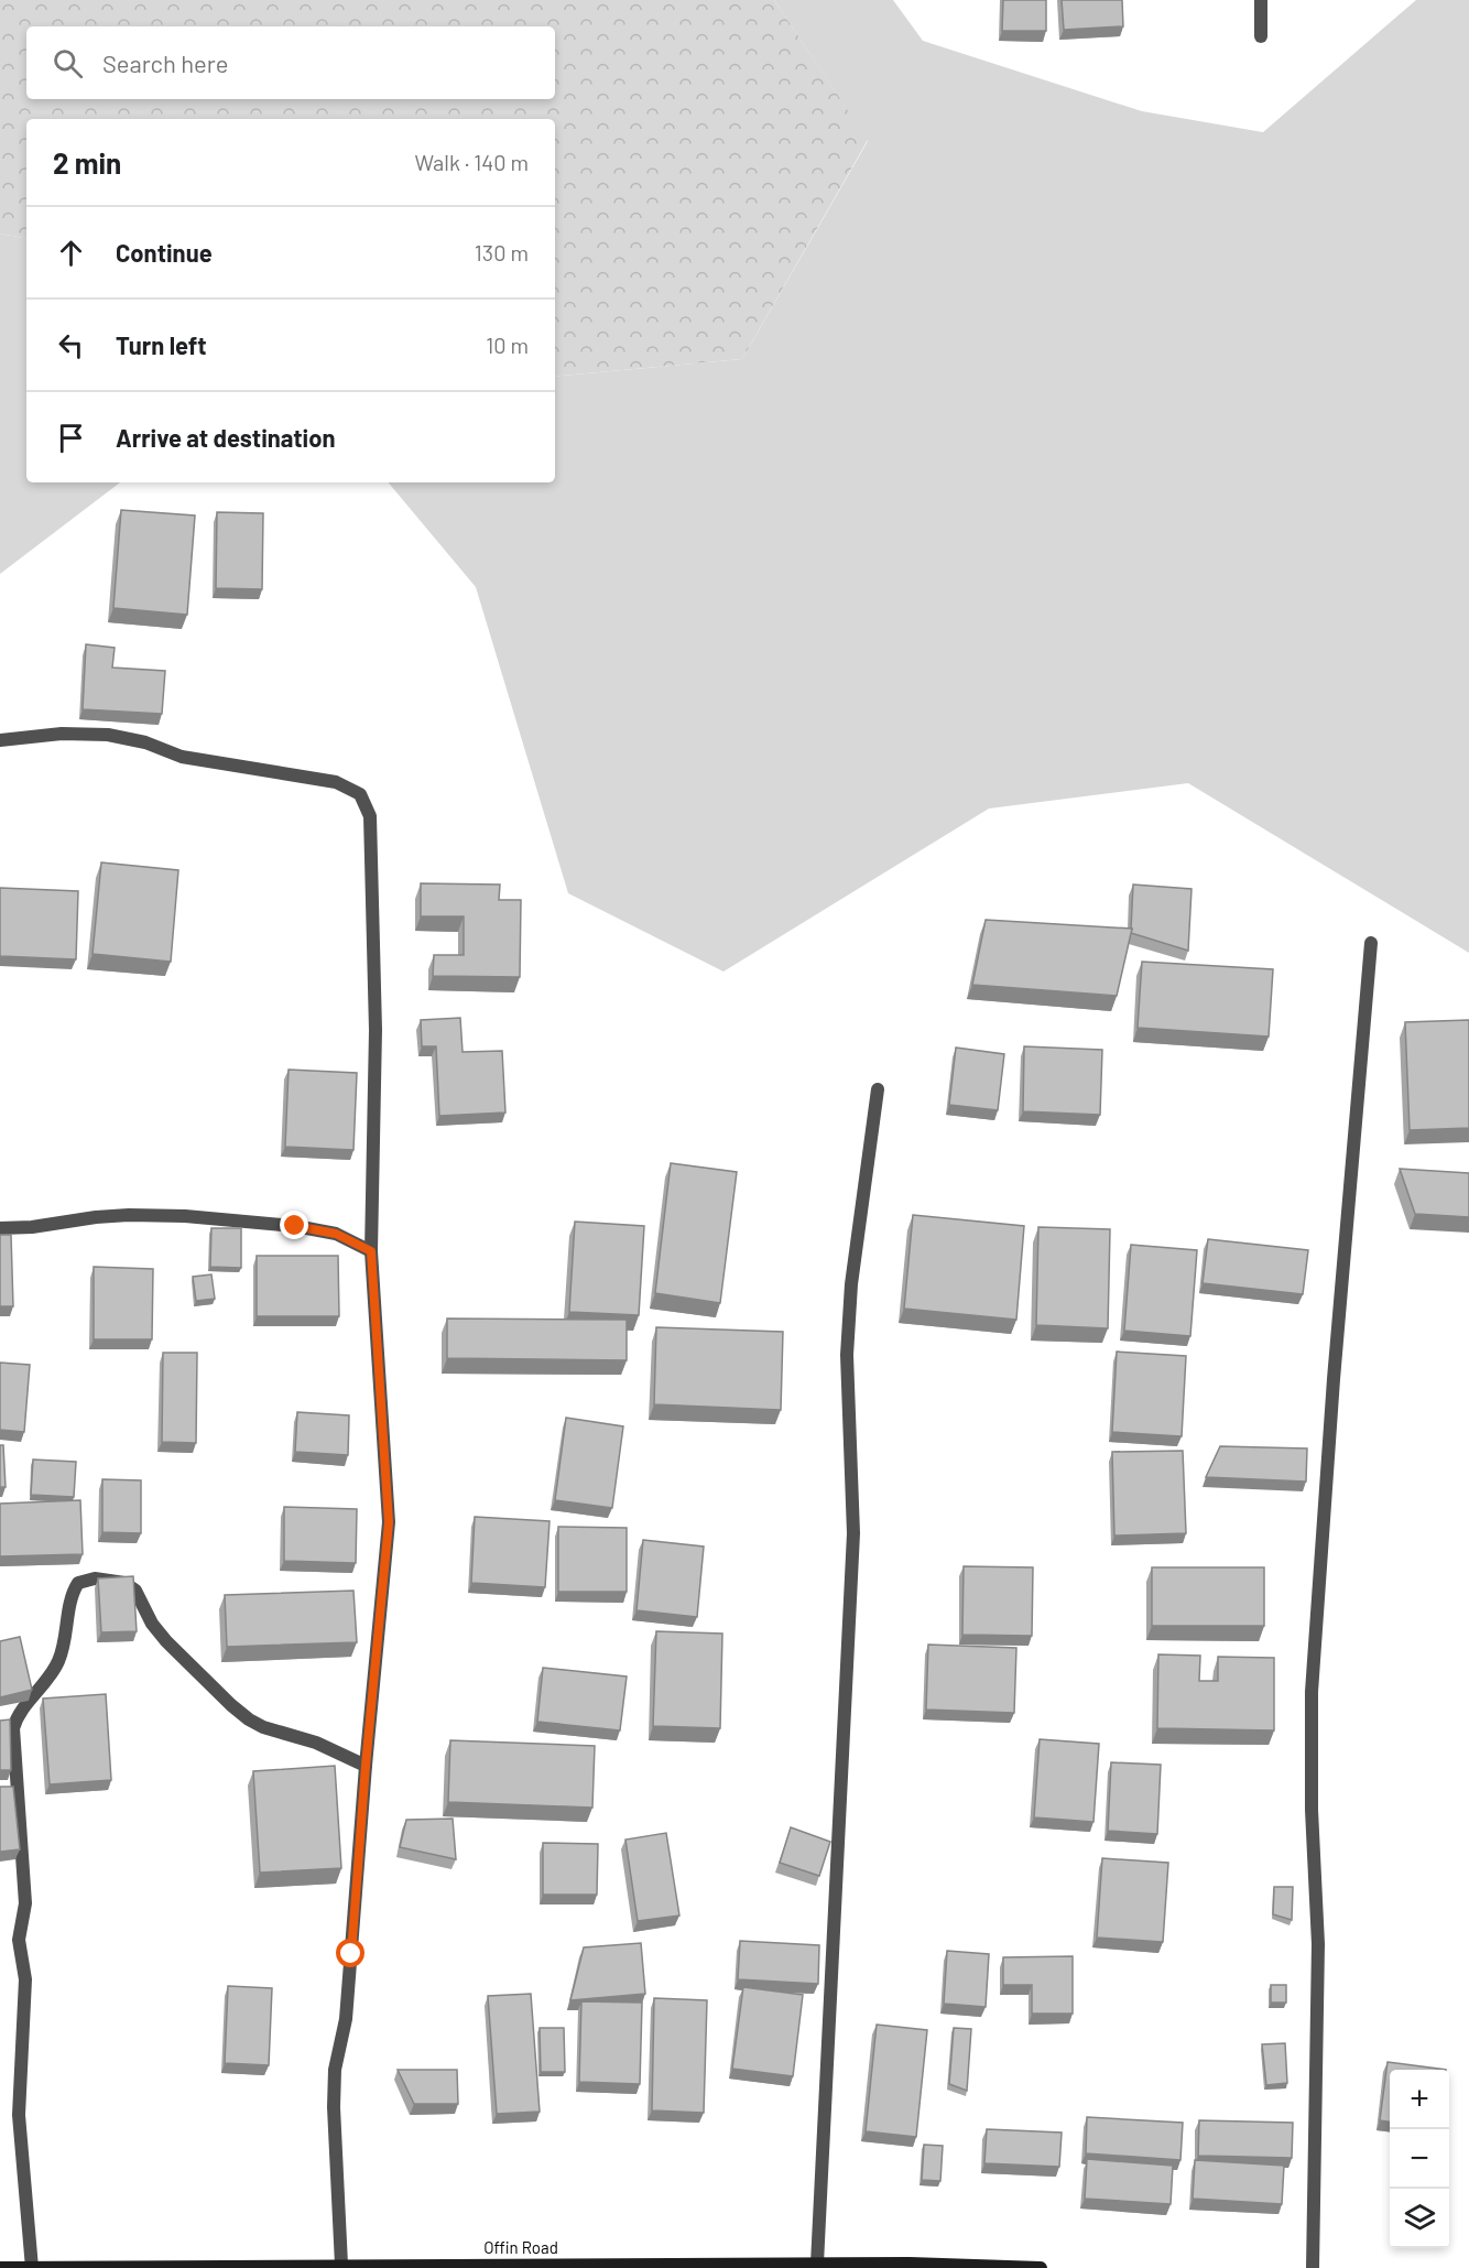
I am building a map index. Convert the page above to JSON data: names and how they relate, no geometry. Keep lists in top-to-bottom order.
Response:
{
  "streets": {
    "street": ["Offin Road"]
  },
  "page": {
    "search": "Search here",
    "heading": ["2 min", "Walk · 140 m"],
    "list": [
      ["Continue", "130 m"],
      ["Turn left", "10 m"],
      "Arrive at destination"
    ],
    "map_buttons": ["+", "−"]
  }
}
